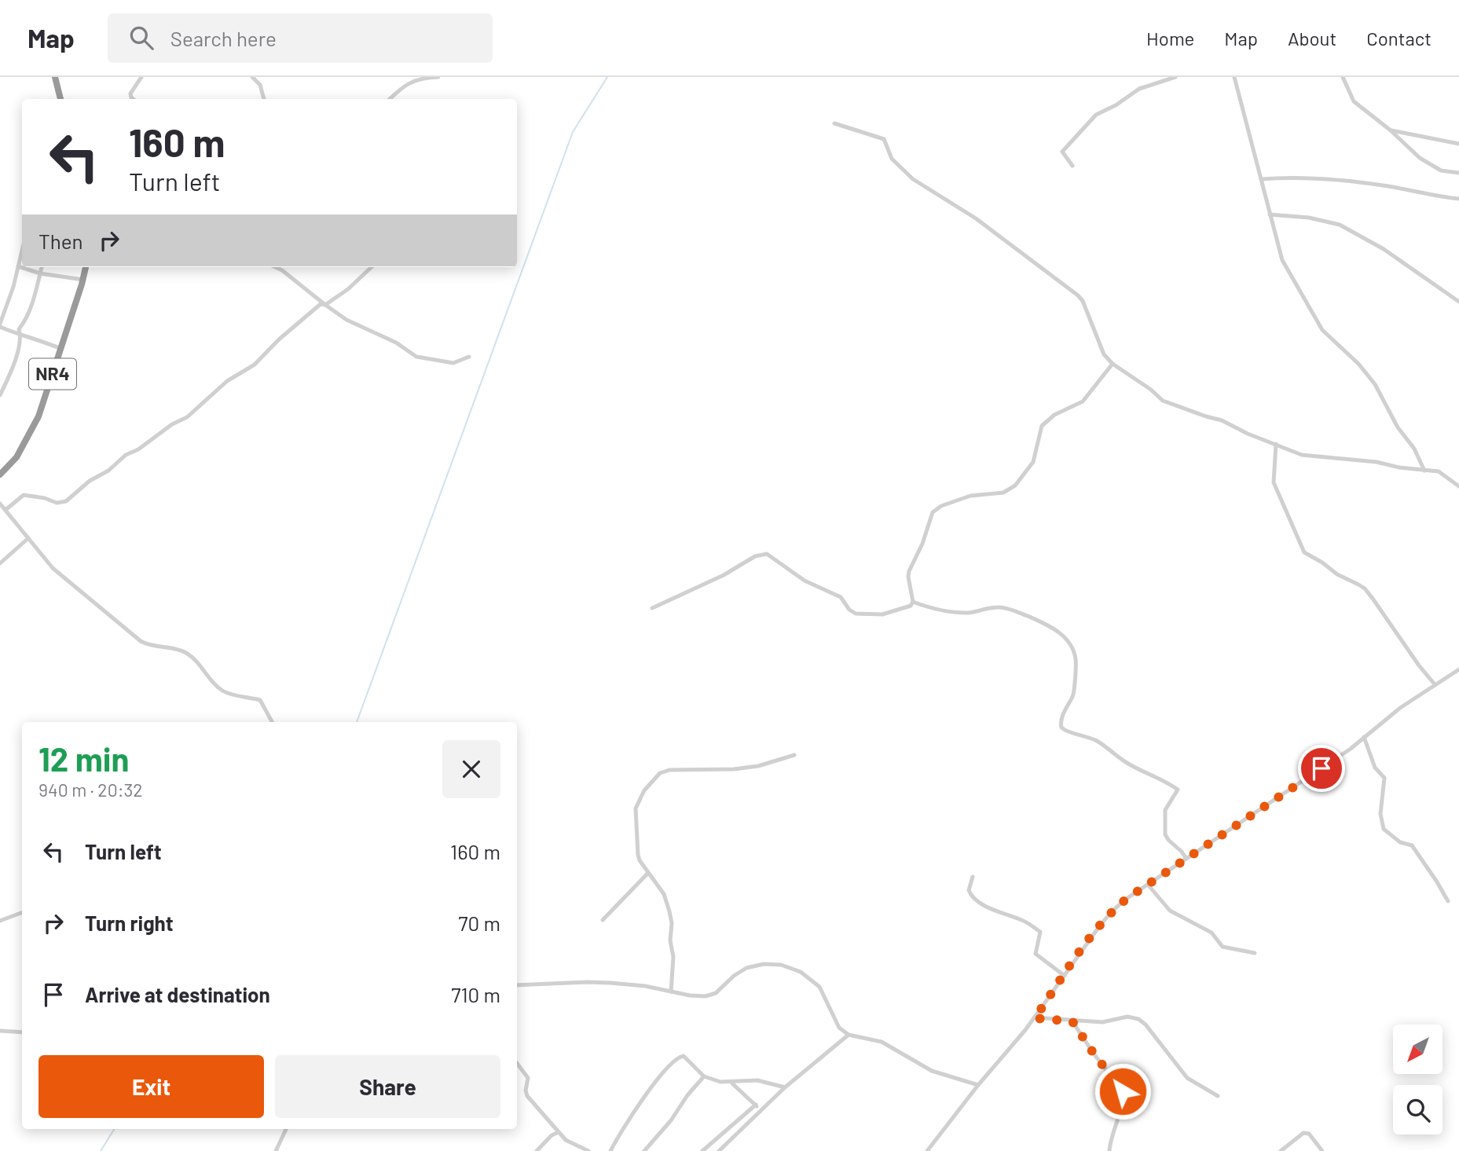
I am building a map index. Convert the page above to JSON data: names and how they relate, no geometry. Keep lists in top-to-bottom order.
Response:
{
  "streets": {
    "highway": ["NR4"]
  },
  "north": "bottom left",
  "page": {
    "header": "Map",
    "search": "Search here",
    "nav": [
      "Home",
      "Map",
      "About",
      "Contact"
    ],
    "turn": ["160 m", "Turn left"],
    "then": "Then",
    "heading": ["12 min", "940 m · 20:32"],
    "list": [
      {
        "name": "Turn left",
        "value": "160 m"
      },
      {
        "name": "Turn right",
        "value": "70 m"
      },
      {
        "name": "Arrive at destination",
        "value": "710 m"
      }
    ],
    "buttons": ["Exit", "Share"]
  }
}
